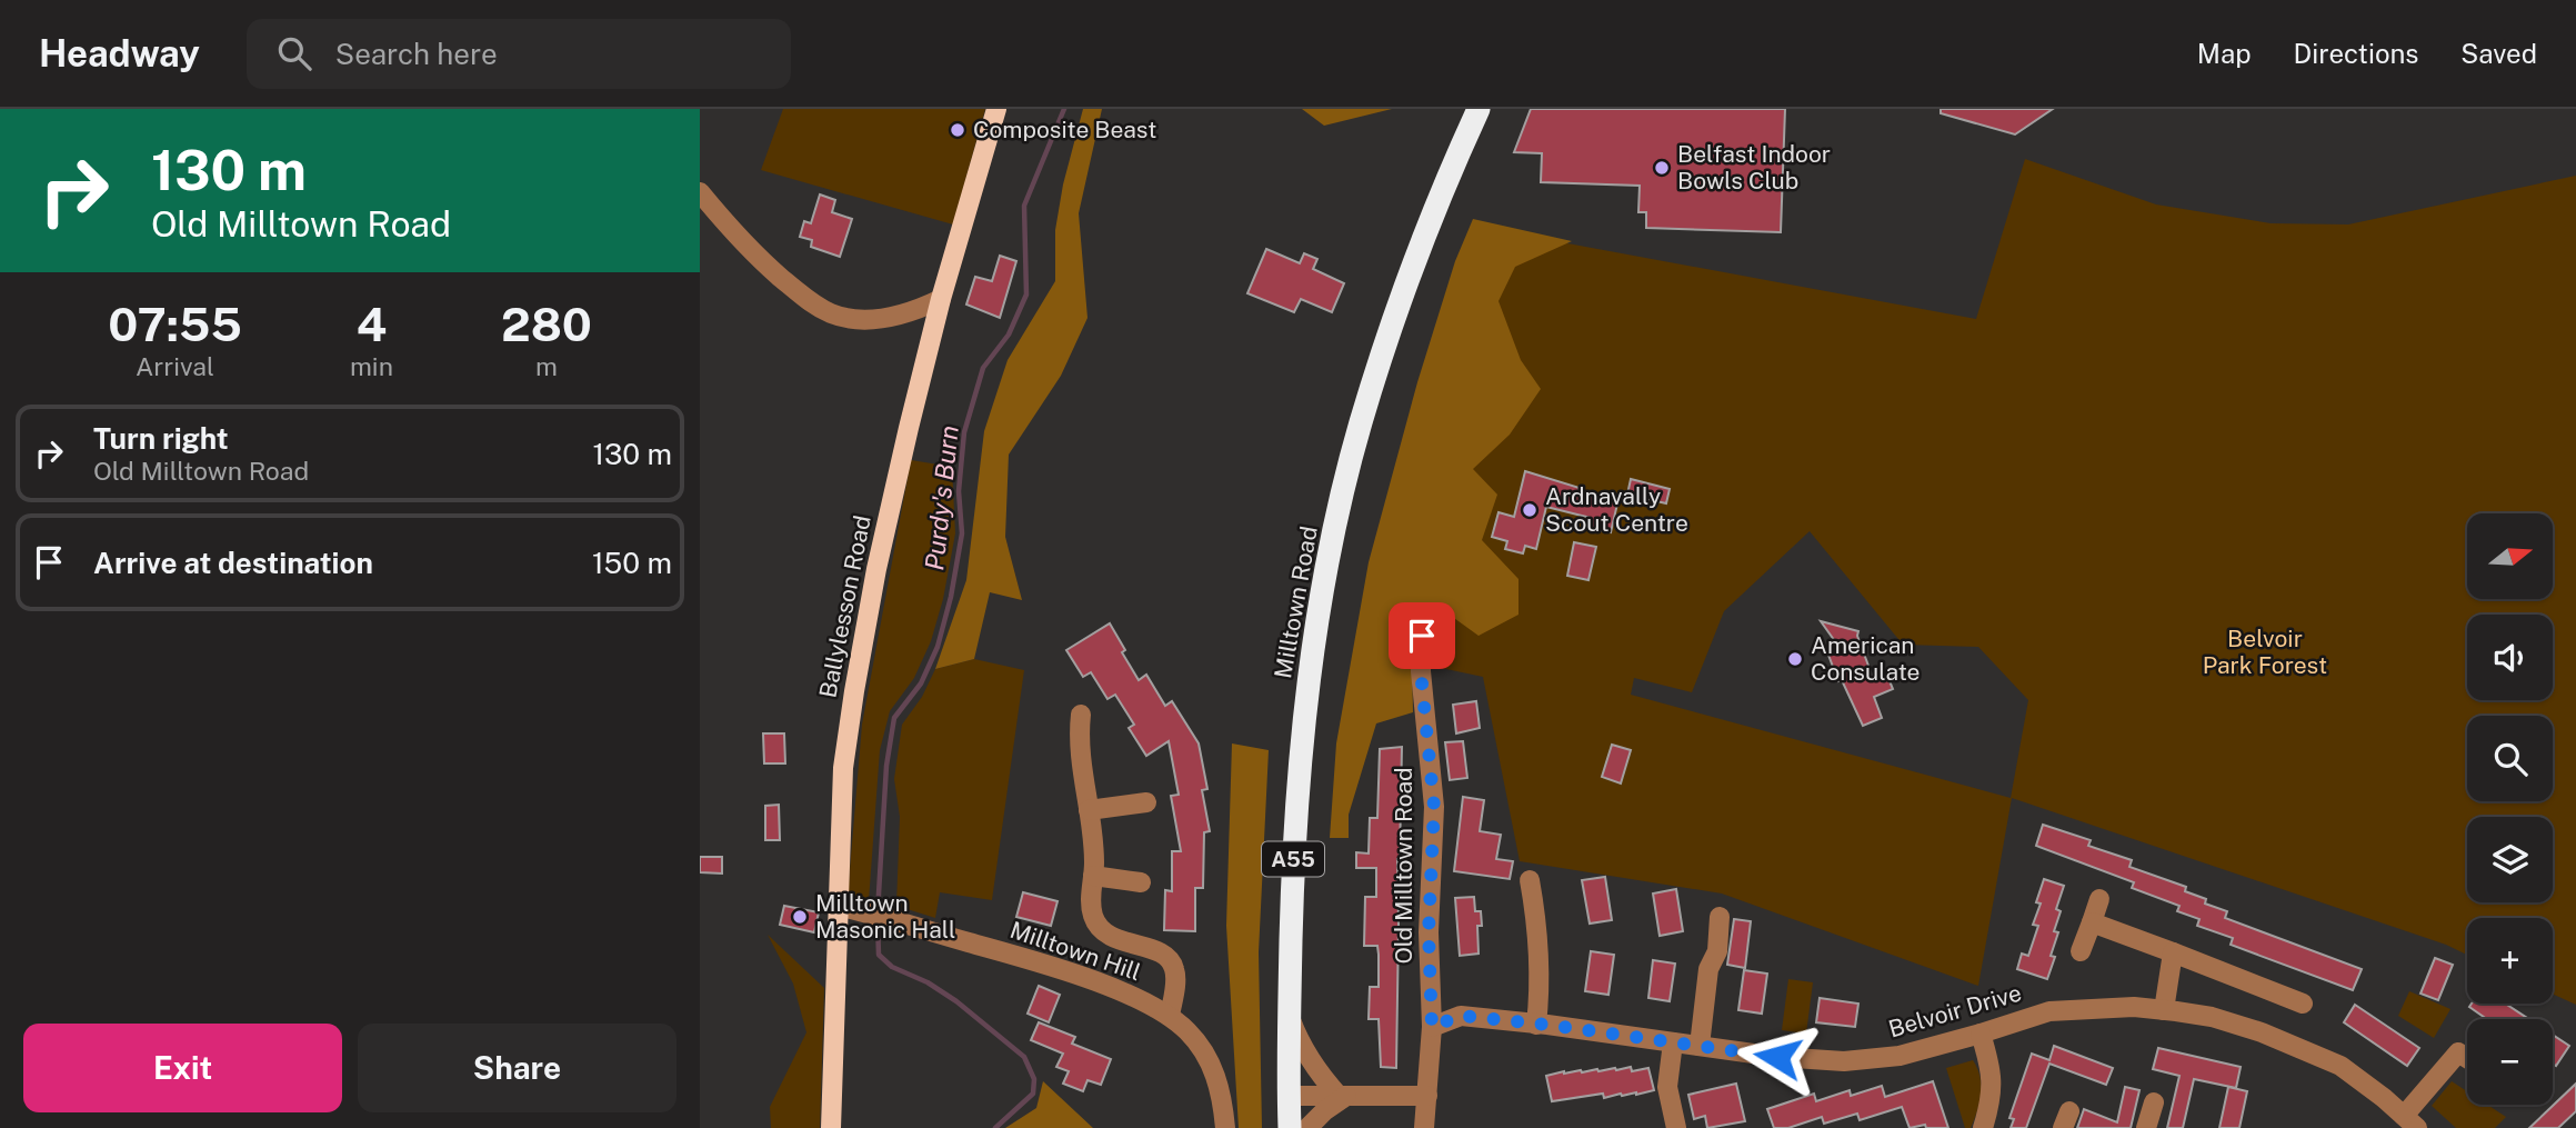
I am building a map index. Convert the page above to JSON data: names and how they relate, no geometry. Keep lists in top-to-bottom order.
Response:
{
  "streets": {
    "highway": ["Milltown Road", "A55"],
    "main road": ["Ballylesson Road"],
    "street": ["Old Milltown Road", "Milltown Hill", "Belvoir Drive"]
  },
  "crossings": [
    ["Ballylesson Road", "Milltown Hill"],
    ["Old Milltown Road", "Belvoir Drive"]
  ],
  "water": ["Purdy's Burn"],
  "parks": ["Belvoir Park Forest"],
  "places": [
    "Composite Beast",
    "Belfast Indoor Bowls Club",
    "Ardnavally Scout Centre",
    "American Consulate",
    "Milltown Masonic Hall"
  ],
  "north": "right",
  "page": {
    "header": "Headway",
    "search": "Search here",
    "nav": ["Map", "Directions", "Saved"],
    "turn": ["130 m", "Old Milltown Road"],
    "eta": [
      "07:55",
      "Arrival",
      "4",
      "min",
      "280",
      "m"
    ],
    "list": [
      {
        "name": "Turn right",
        "note": "Old Milltown Road",
        "value": "130 m"
      },
      {
        "name": "Arrive at destination",
        "value": "150 m"
      }
    ],
    "map_buttons": ["+", "−"],
    "buttons": ["Exit", "Share"]
  }
}
